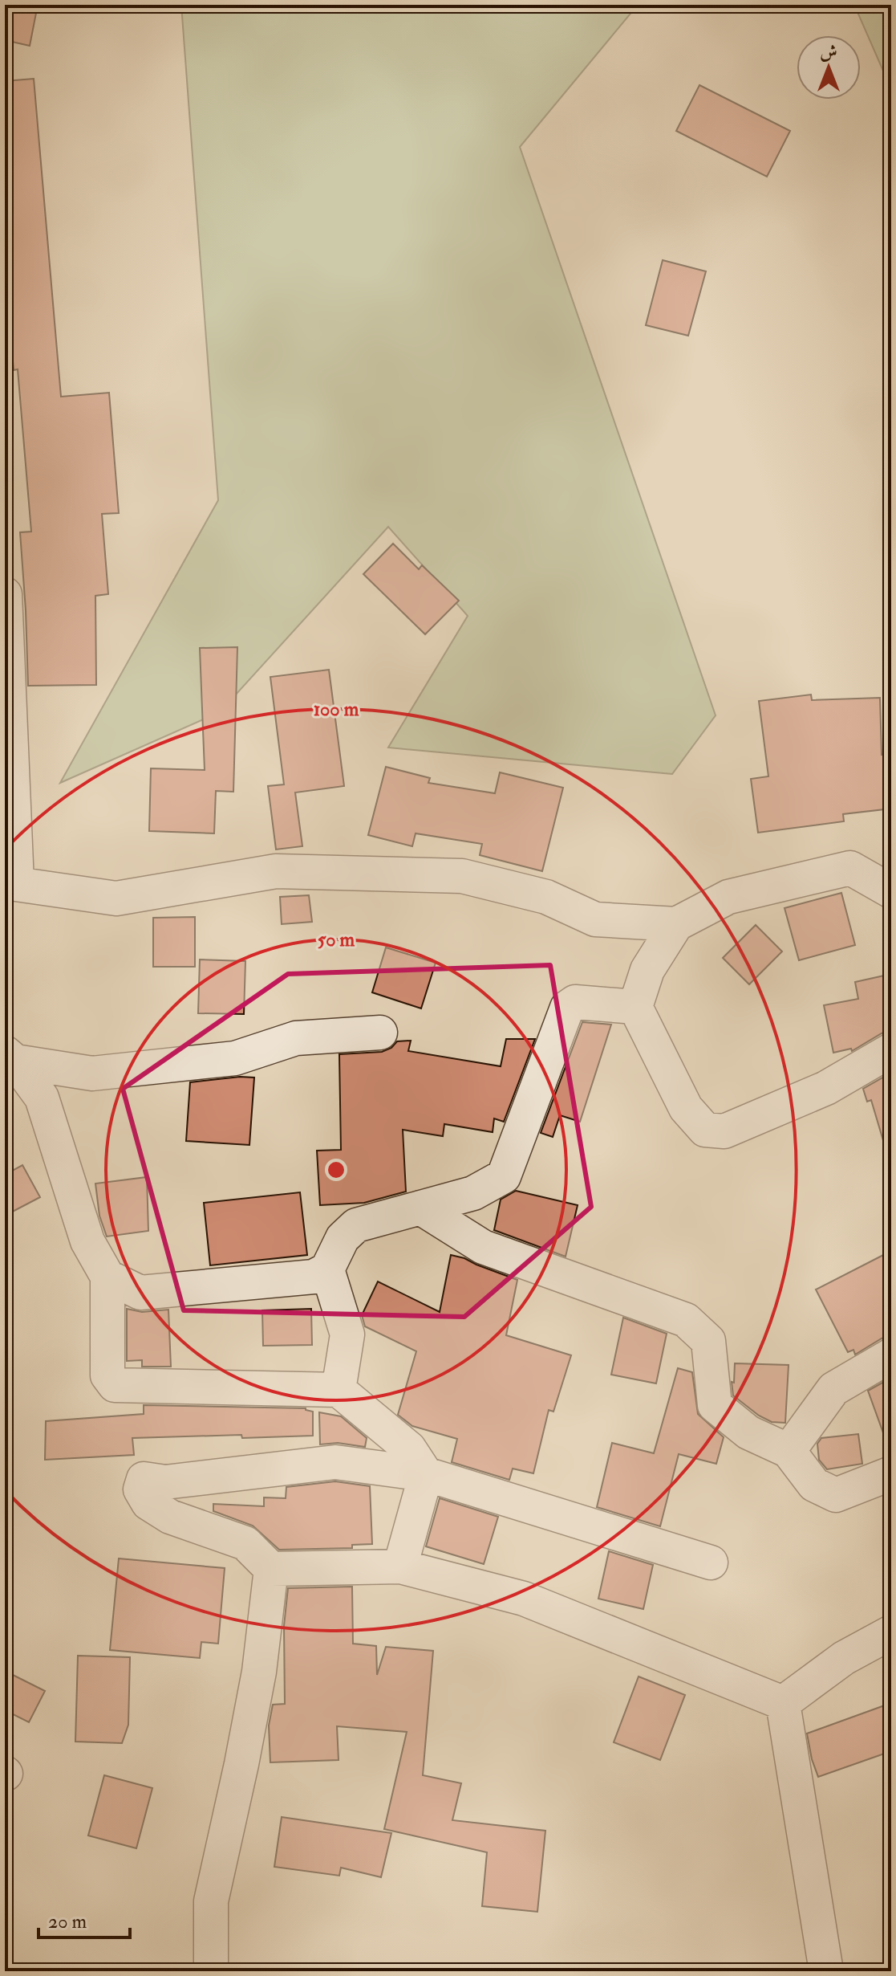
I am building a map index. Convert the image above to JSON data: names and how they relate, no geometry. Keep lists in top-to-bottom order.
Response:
{
  "scale_bar": "20 m",
  "north": "top",
  "rings": ["100 m", "50 m"]
}
